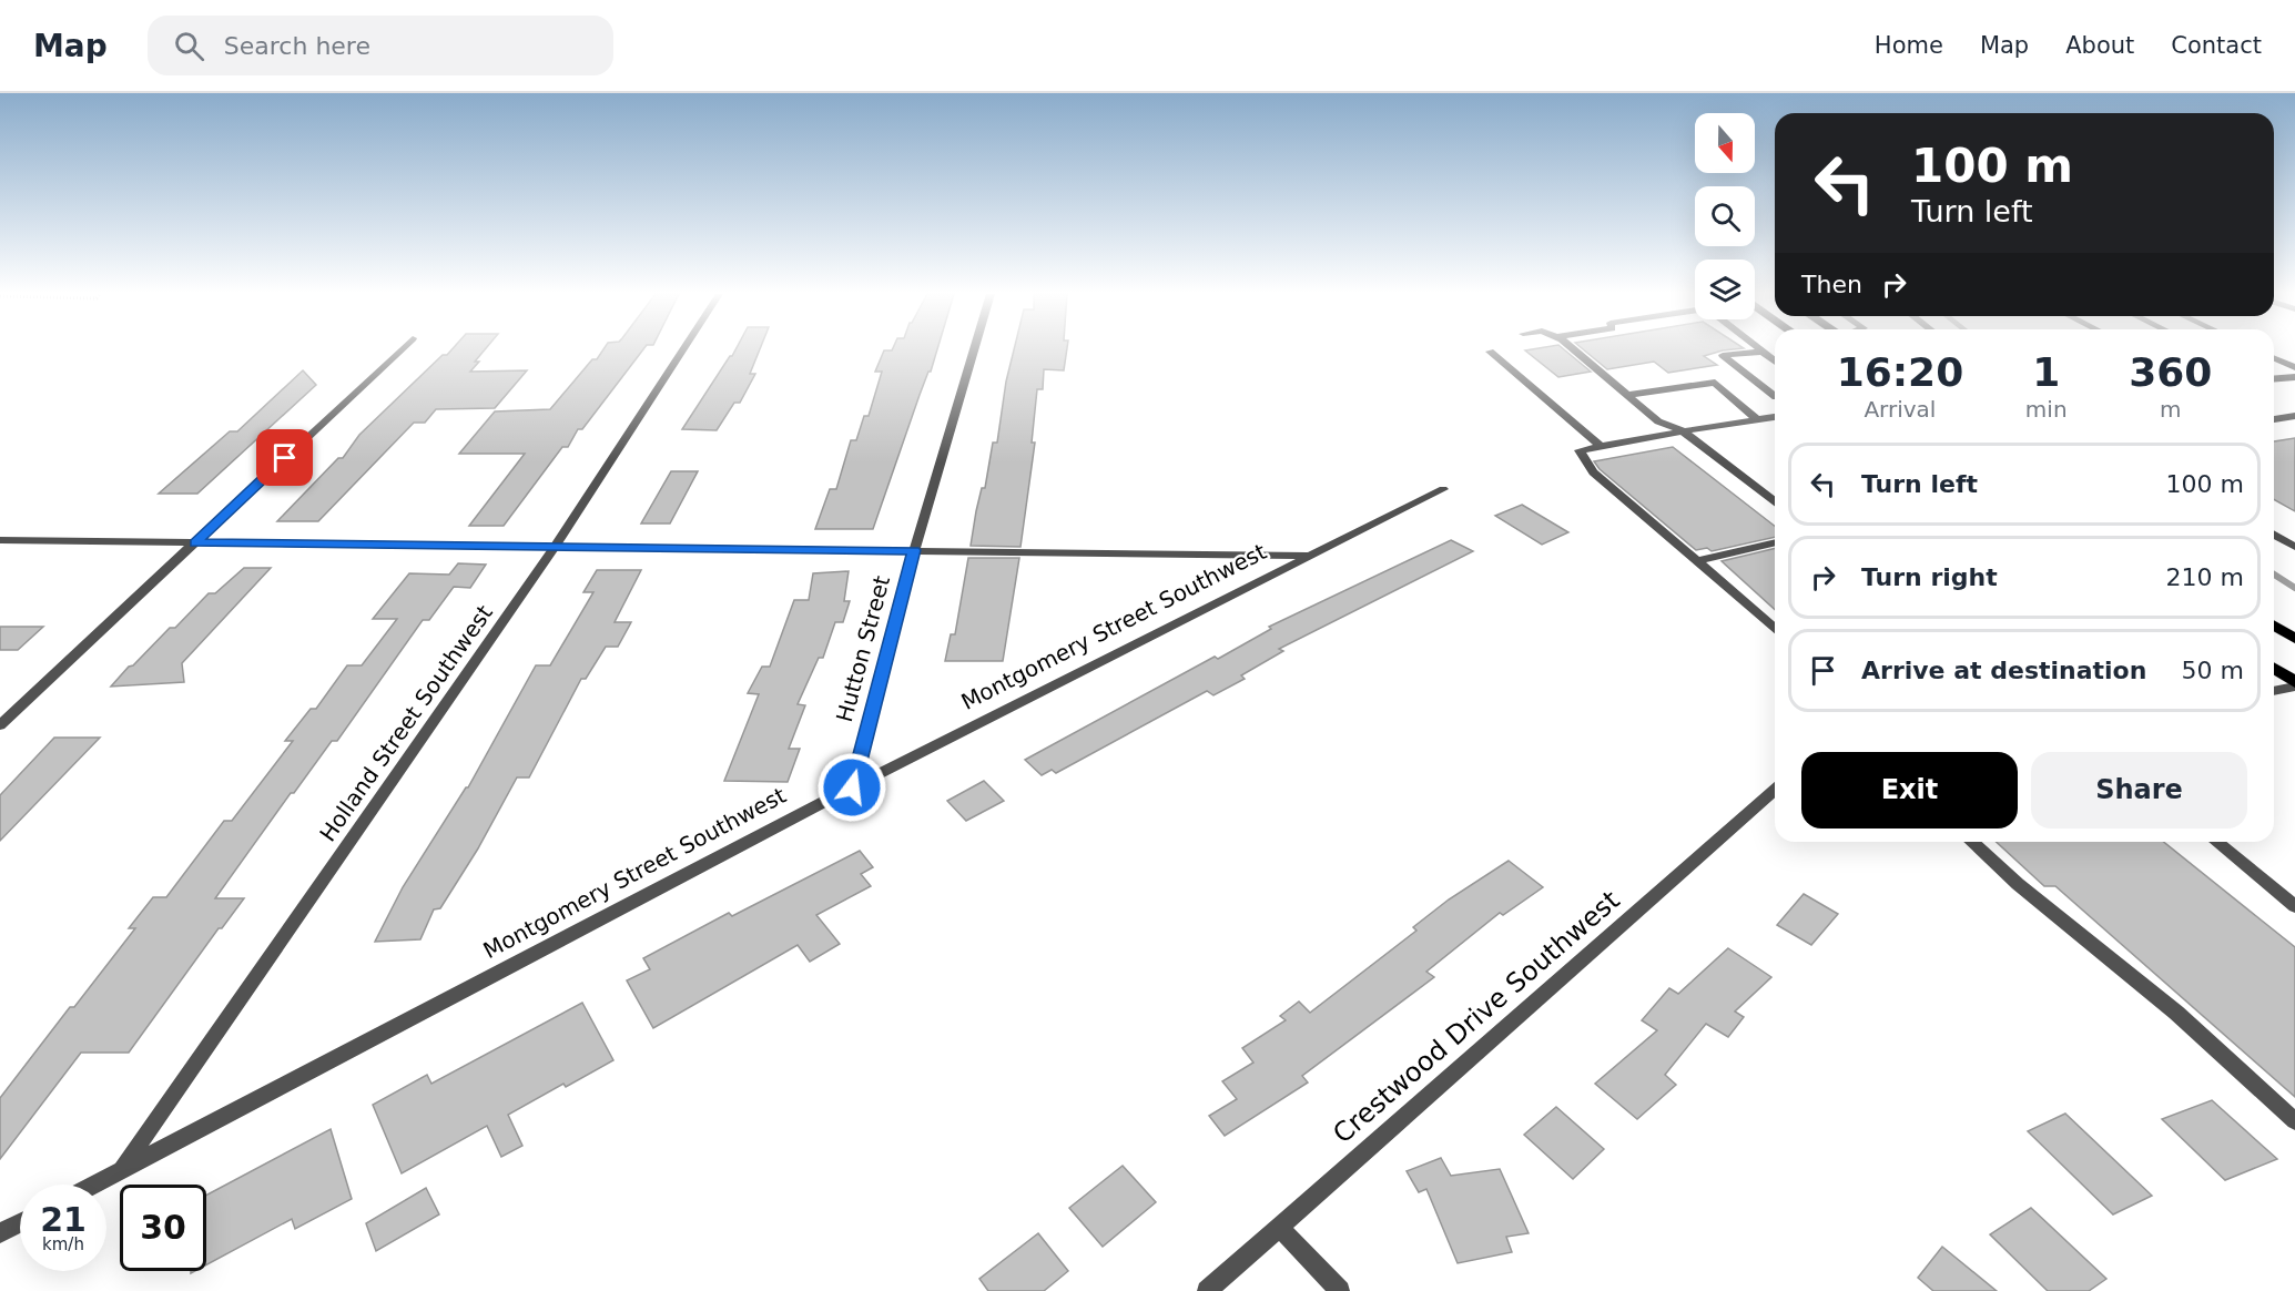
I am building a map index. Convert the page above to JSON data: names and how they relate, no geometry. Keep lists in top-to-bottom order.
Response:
{
  "streets": {
    "street": [
      "Montgomery Street Southwest",
      "Hutton Street",
      "Holland Street Southwest",
      "Crestwood Drive Southwest"
    ]
  },
  "crossings": [
    ["Montgomery Street Southwest", "Hutton Street"],
    ["Montgomery Street Southwest", "Holland Street Southwest"]
  ],
  "north": "bottom",
  "page": {
    "header": "Map",
    "search": "Search here",
    "nav": [
      "Home",
      "Map",
      "About",
      "Contact"
    ],
    "turn": ["100 m", "Turn left"],
    "then": "Then",
    "eta": [
      "16:20",
      "Arrival",
      "1",
      "min",
      "360",
      "m"
    ],
    "list": [
      {
        "name": "Turn left",
        "value": "100 m"
      },
      {
        "name": "Turn right",
        "value": "210 m"
      },
      {
        "name": "Arrive at destination",
        "value": "50 m"
      }
    ],
    "buttons": ["Exit", "Share"],
    "speed": "21 km/h",
    "limit": "30"
  }
}
